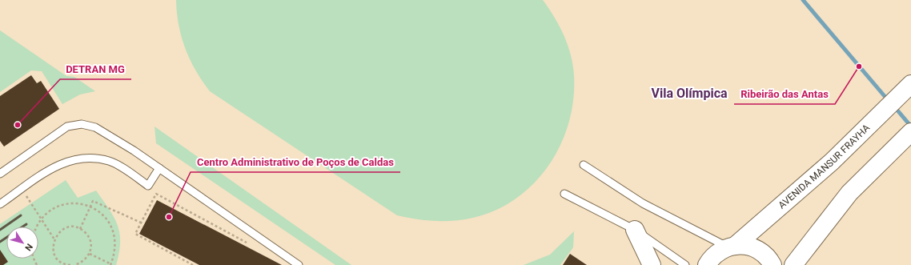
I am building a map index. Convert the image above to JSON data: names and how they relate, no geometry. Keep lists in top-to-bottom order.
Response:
{
  "streets": {
    "main road": ["AVENIDA MANSUR FRAYHA"]
  },
  "districts": ["Vila Olímpica"],
  "places": ["Ribeirão das Antas", "DETRAN MG", "Centro Administrativo de Poços de Caldas"],
  "north": "bottom right"
}
